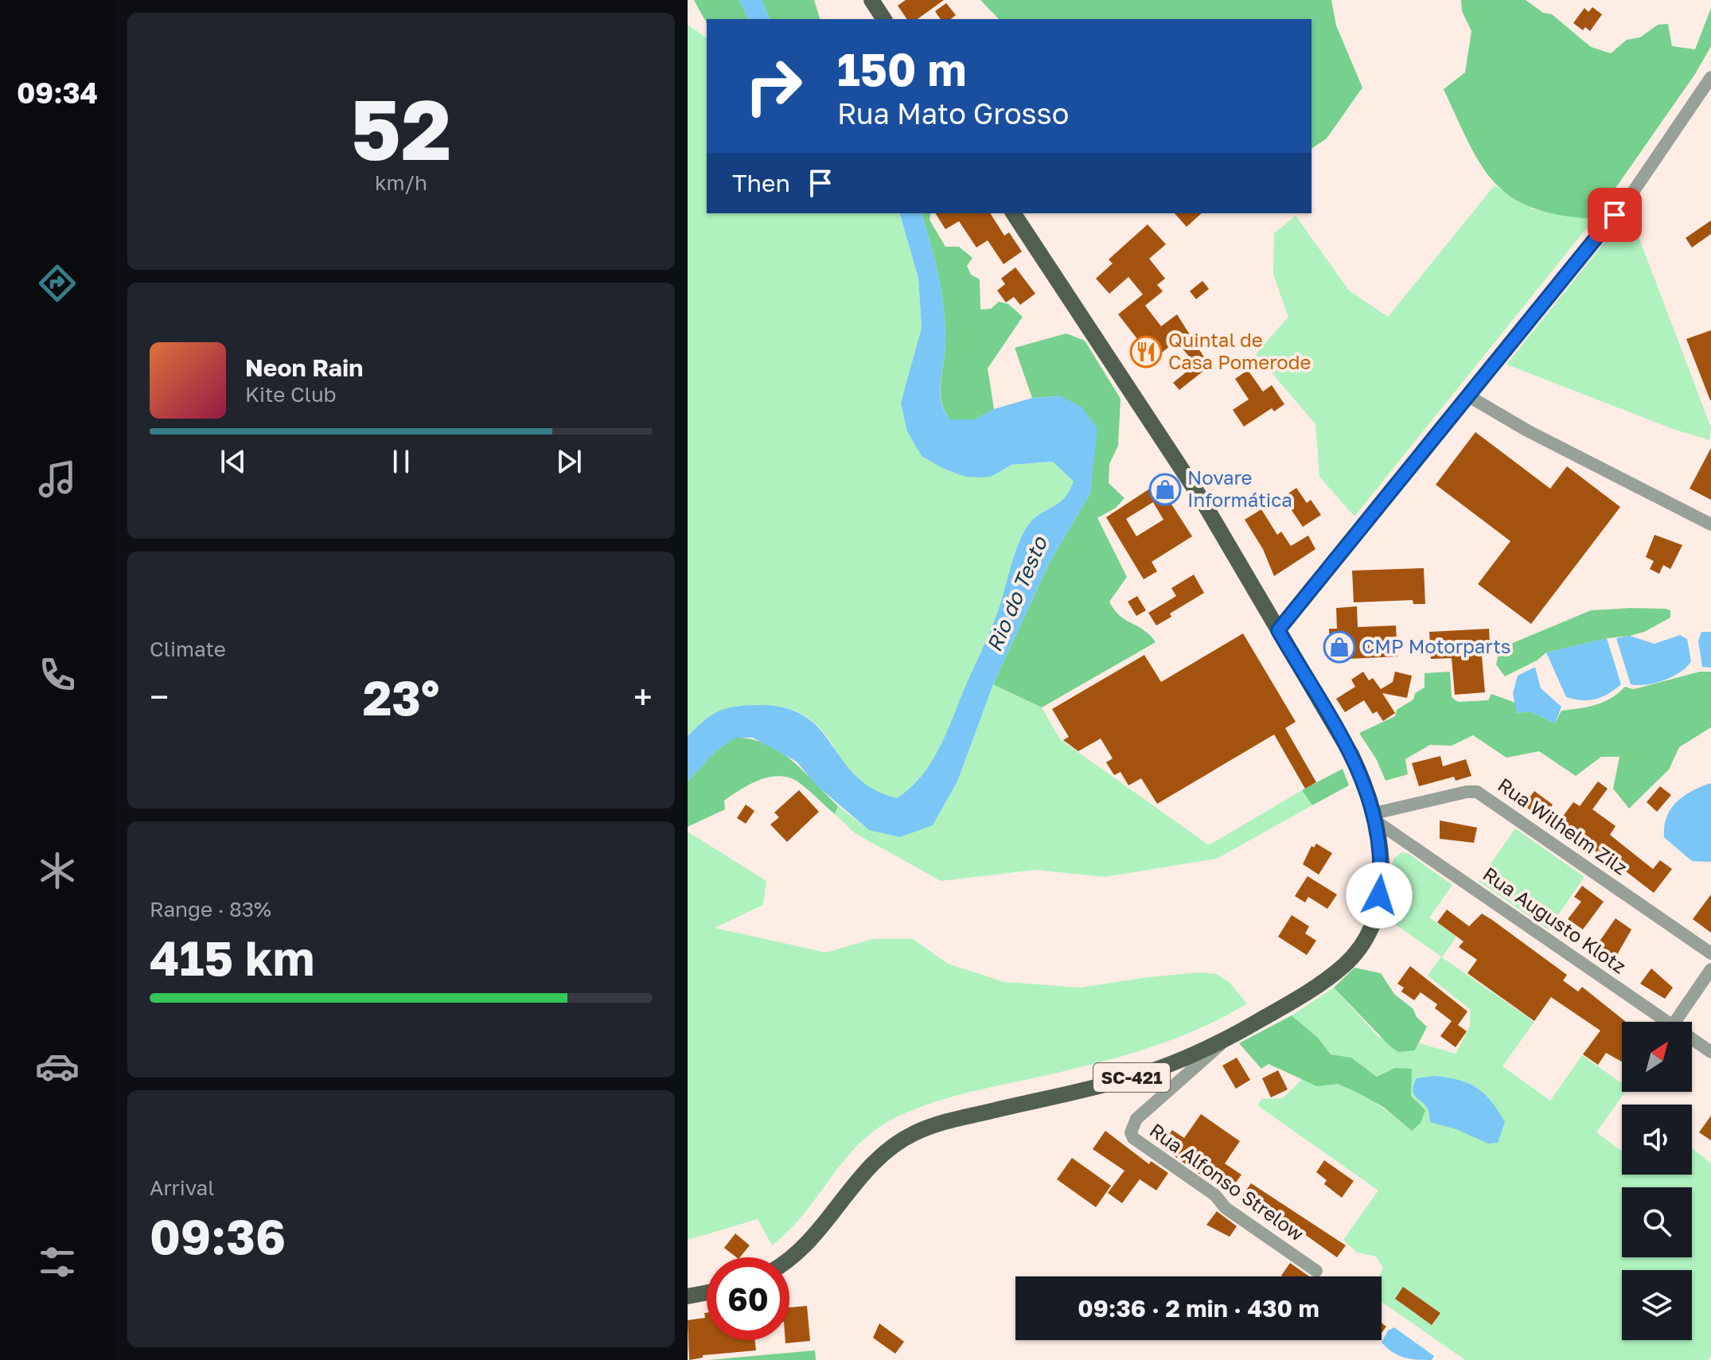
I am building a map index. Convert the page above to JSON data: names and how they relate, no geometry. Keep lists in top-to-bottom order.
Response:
{
  "streets": {
    "main road": ["SC-421"],
    "street": ["Rua Wilhelm Zilz", "Rua Augusto Klotz", "Rua Alfonso Strelow"]
  },
  "crossings": [
    ["Rua Wilhelm Zilz", "Rua Augusto Klotz"],
    ["Rua Wilhelm Zilz", "SC-421"],
    ["Rua Augusto Klotz", "SC-421"],
    ["SC-421", "Rua Alfonso Strelow"]
  ],
  "water": ["Rio do Testo"],
  "places": {
    "restaurant": ["Quintal de Casa Pomerode"],
    "shop": ["Novare Informática", "CMP Motorparts"]
  },
  "north": "top right",
  "page": {
    "tabs": "09:34",
    "tile": [
      ["52", "km/h"],
      "Climate",
      ["Range · 83%", "415 km"],
      ["Arrival", "09:36"]
    ],
    "turn": ["150 m", "Rua Mato Grosso"],
    "then": "Then",
    "song": ["Neon Rain", "Kite Club"],
    "heat": ["−", "23°", "+"],
    "limit": "60",
    "trip": "09:36 · 2 min · 430 m"
  }
}
